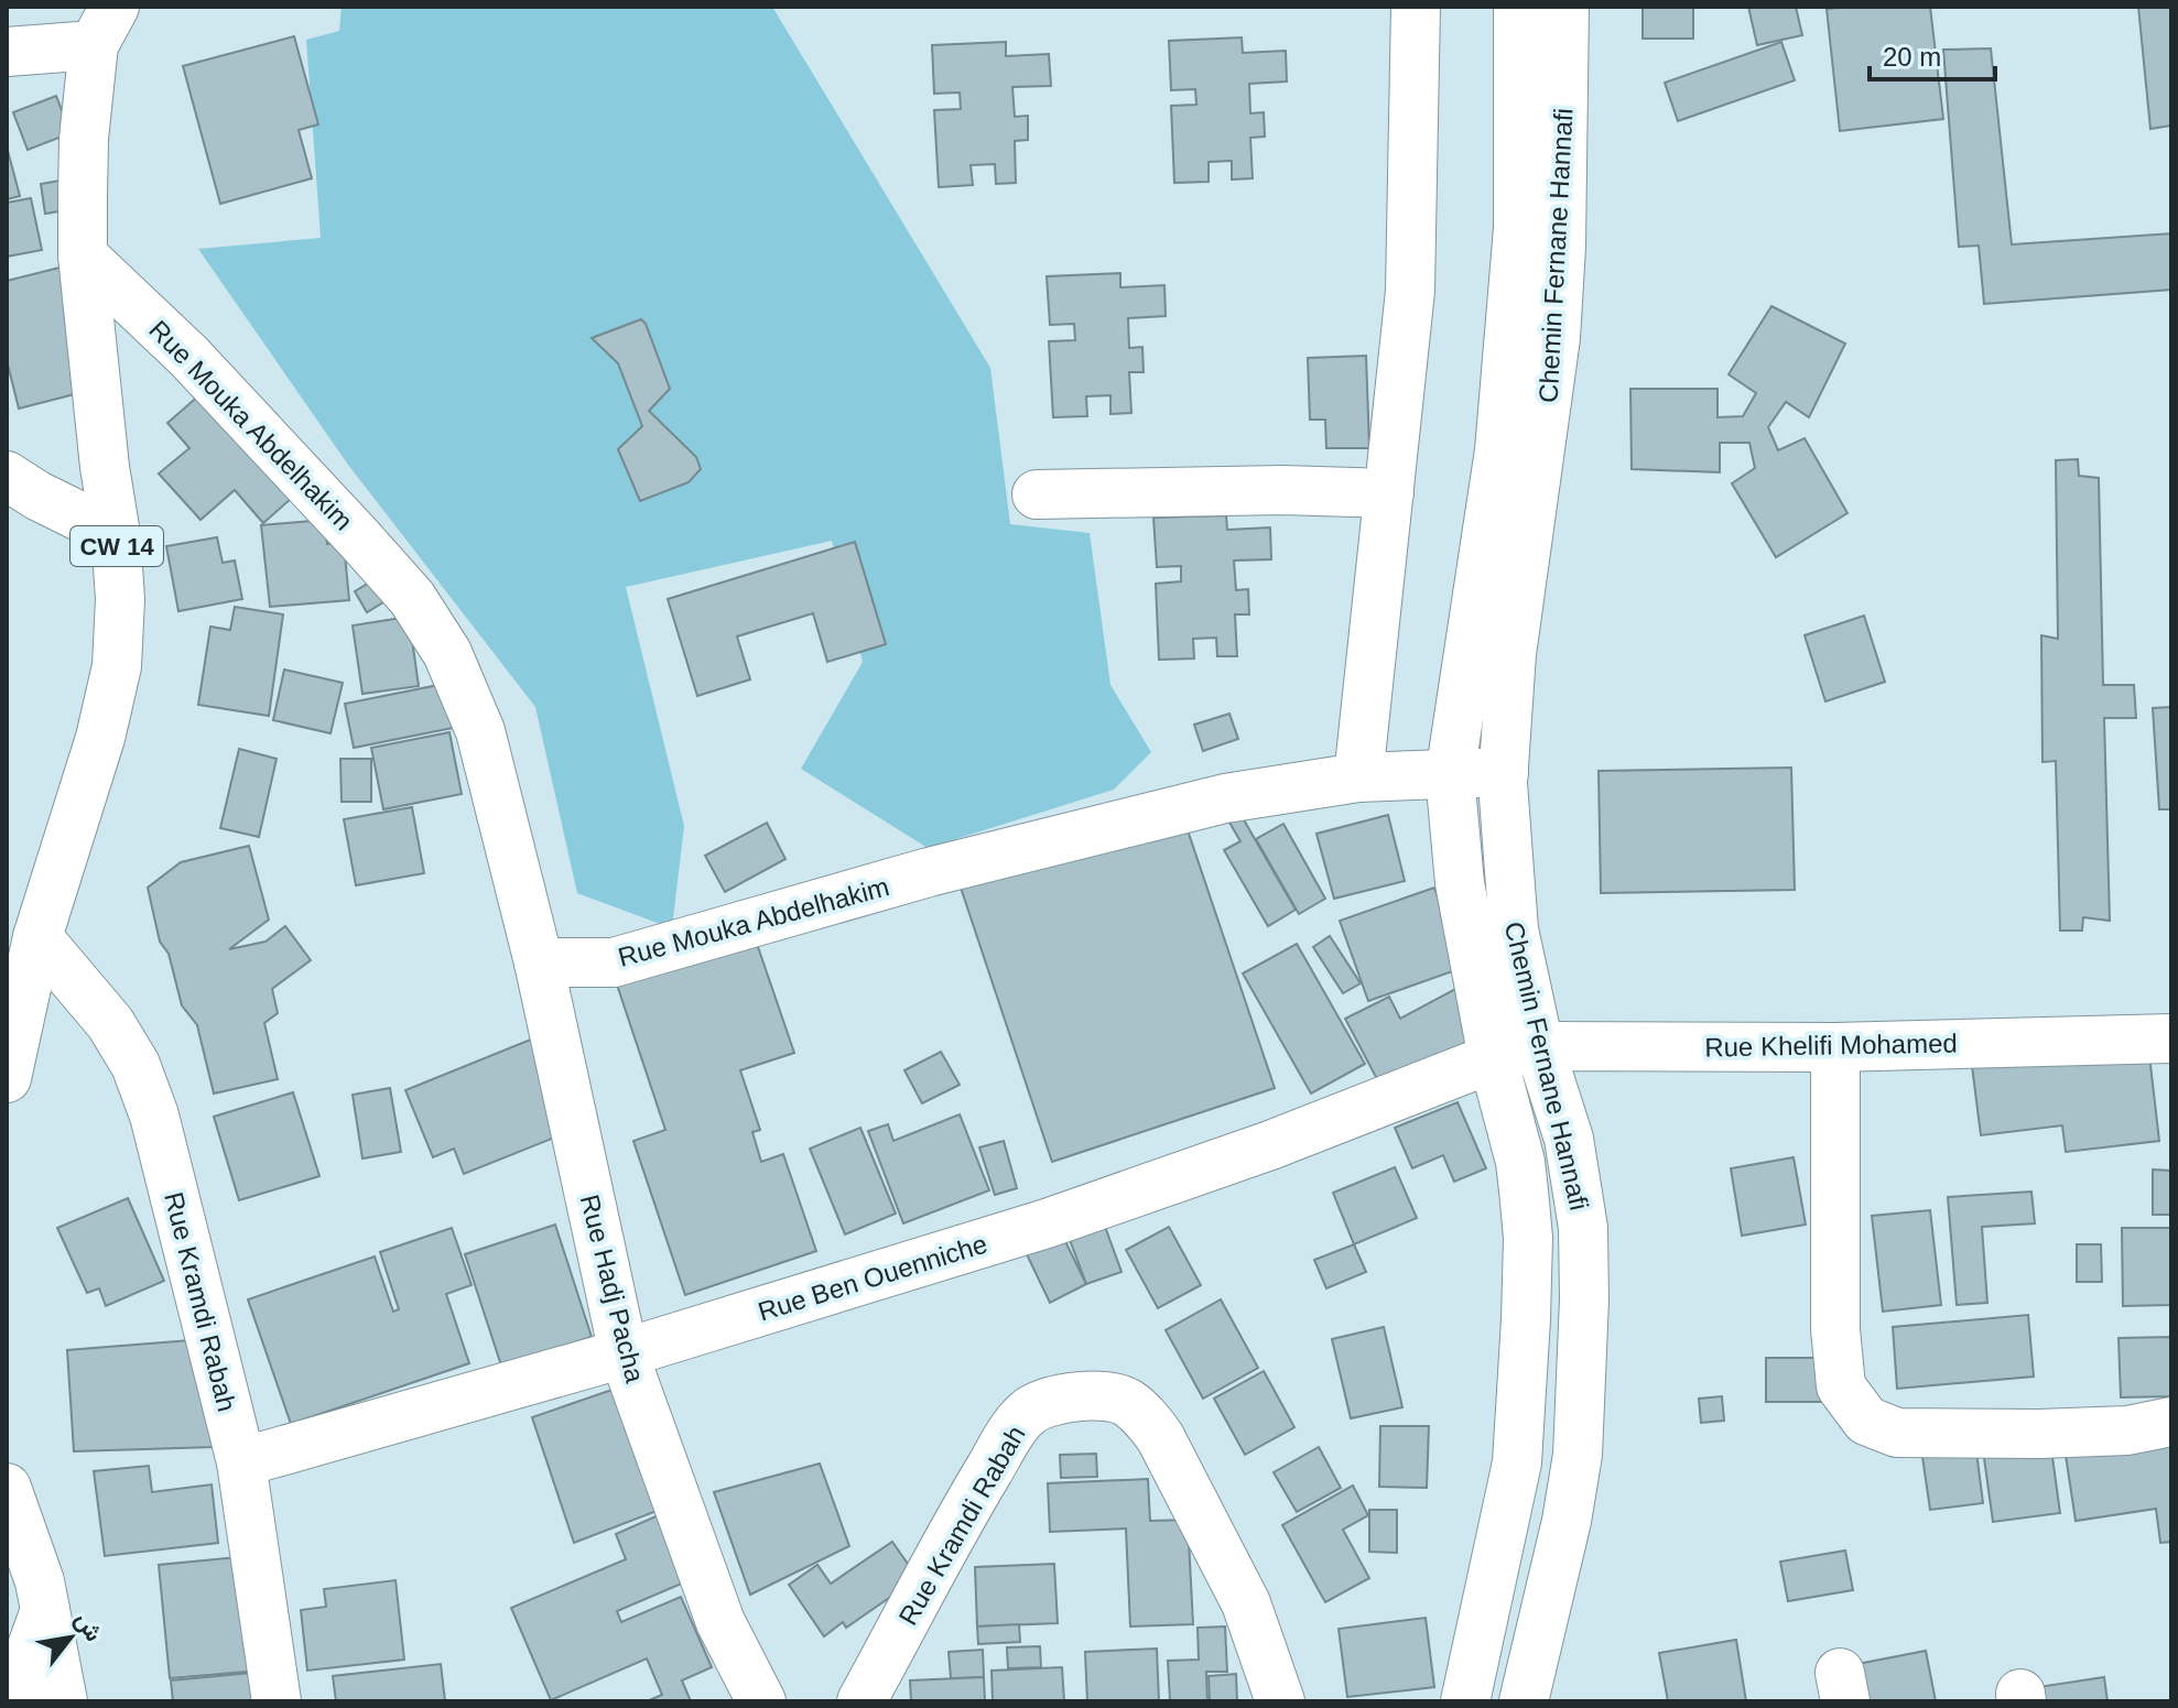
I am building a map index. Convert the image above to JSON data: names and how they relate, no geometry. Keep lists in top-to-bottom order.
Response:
{
  "streets": {
    "street": [
      "Chemin Fernane Hannafi",
      "Rue Mouka Abdelhakim",
      "CW 14",
      "Rue Khelifi Mohamed",
      "Rue Ben Ouenniche",
      "Rue Hadj Pacha",
      "Rue Kramdi Rabah"
    ]
  },
  "crossings": [
    ["Chemin Fernane Hannafi", "Rue Mouka Abdelhakim"],
    ["Chemin Fernane Hannafi", "Rue Khelifi Mohamed"],
    ["Chemin Fernane Hannafi", "Rue Ben Ouenniche"],
    ["Rue Mouka Abdelhakim", "CW 14"],
    ["Rue Mouka Abdelhakim", "Rue Hadj Pacha"],
    ["CW 14", "Rue Kramdi Rabah"],
    ["Rue Khelifi Mohamed", "Rue Ben Ouenniche"],
    ["Rue Ben Ouenniche", "Rue Hadj Pacha"],
    ["Rue Ben Ouenniche", "Rue Kramdi Rabah"]
  ],
  "scale_bar": "20 m",
  "north": "top right"
}
